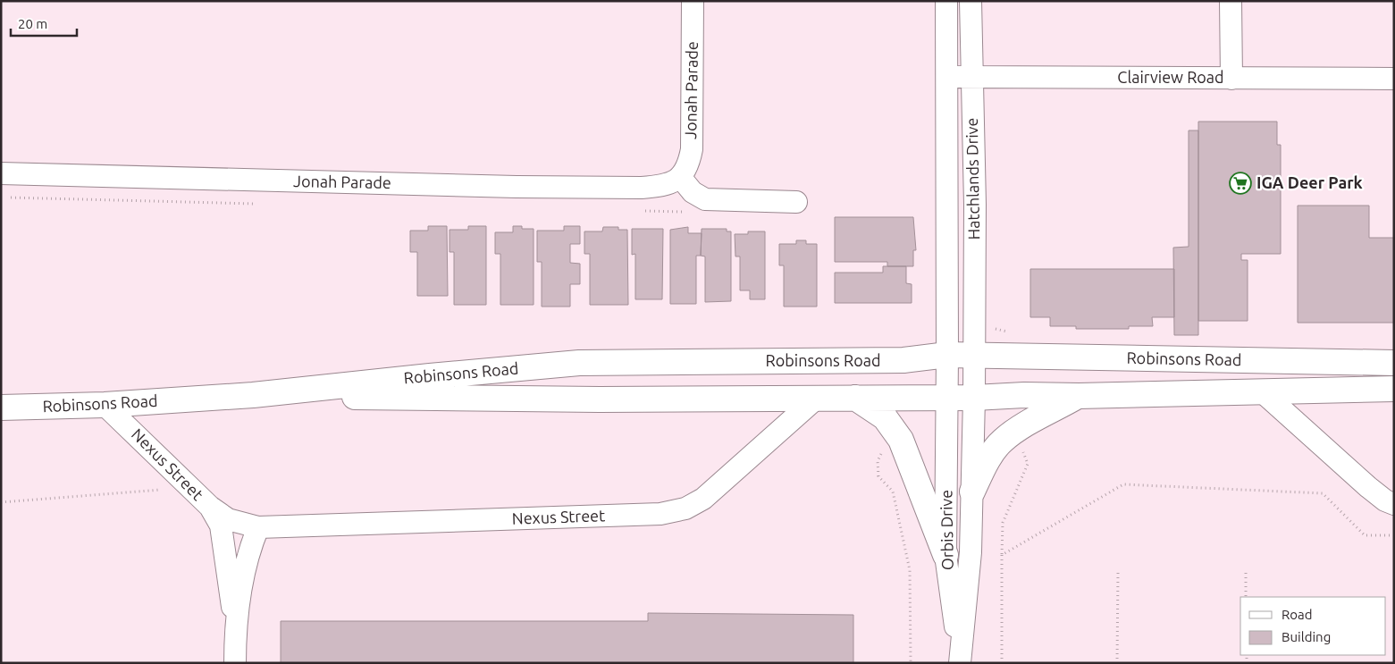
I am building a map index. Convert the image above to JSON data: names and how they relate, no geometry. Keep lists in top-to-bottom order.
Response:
{
  "streets": {
    "main road": ["Robinsons Road"],
    "street": [
      "Clairview Road",
      "Jonah Parade",
      "Hatchlands Drive",
      "Nexus Street",
      "Orbis Drive"
    ]
  },
  "crossings": [
    ["Clairview Road", "Hatchlands Drive"],
    ["Hatchlands Drive", "Robinsons Road"],
    ["Hatchlands Drive", "Orbis Drive"],
    ["Robinsons Road", "Nexus Street"],
    ["Robinsons Road", "Orbis Drive"]
  ],
  "places": {
    "supermarket": ["IGA Deer Park"]
  },
  "legend": ["Road", "Building"],
  "scale_bar": "20 m"
}
